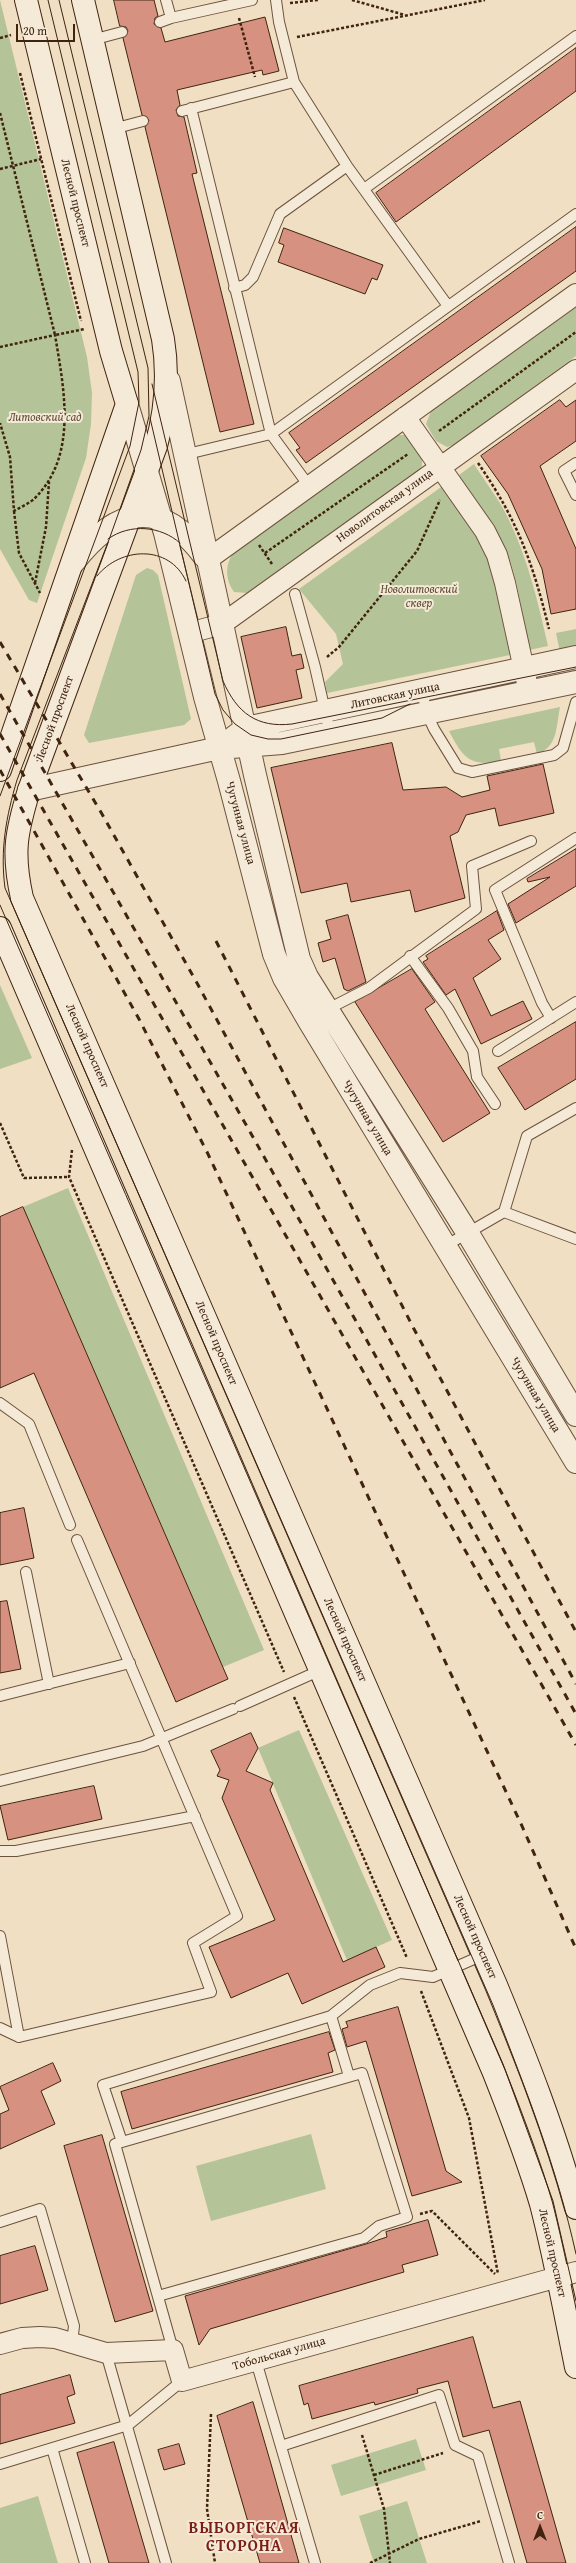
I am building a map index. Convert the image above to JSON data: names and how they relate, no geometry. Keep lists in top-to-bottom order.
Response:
{
  "streets": {
    "main road": ["Лесной проспект", "Литовская улица", "Чугунная улица"],
    "street": ["Новолитовская улица", "Тобольская улица"]
  },
  "crossings": [
    ["Лесной проспект", "Новолитовская улица"],
    ["Лесной проспект", "Литовская улица"],
    ["Лесной проспект", "Чугунная улица"],
    ["Лесной проспект", "Тобольская улица"],
    ["Литовская улица", "Чугунная улица"]
  ],
  "districts": ["ВЫБОРГСКАЯ СТОРОНА"],
  "parks": ["Литовский сад", "Новолитовский сквер"],
  "scale_bar": "20 m",
  "north": "top"
}
